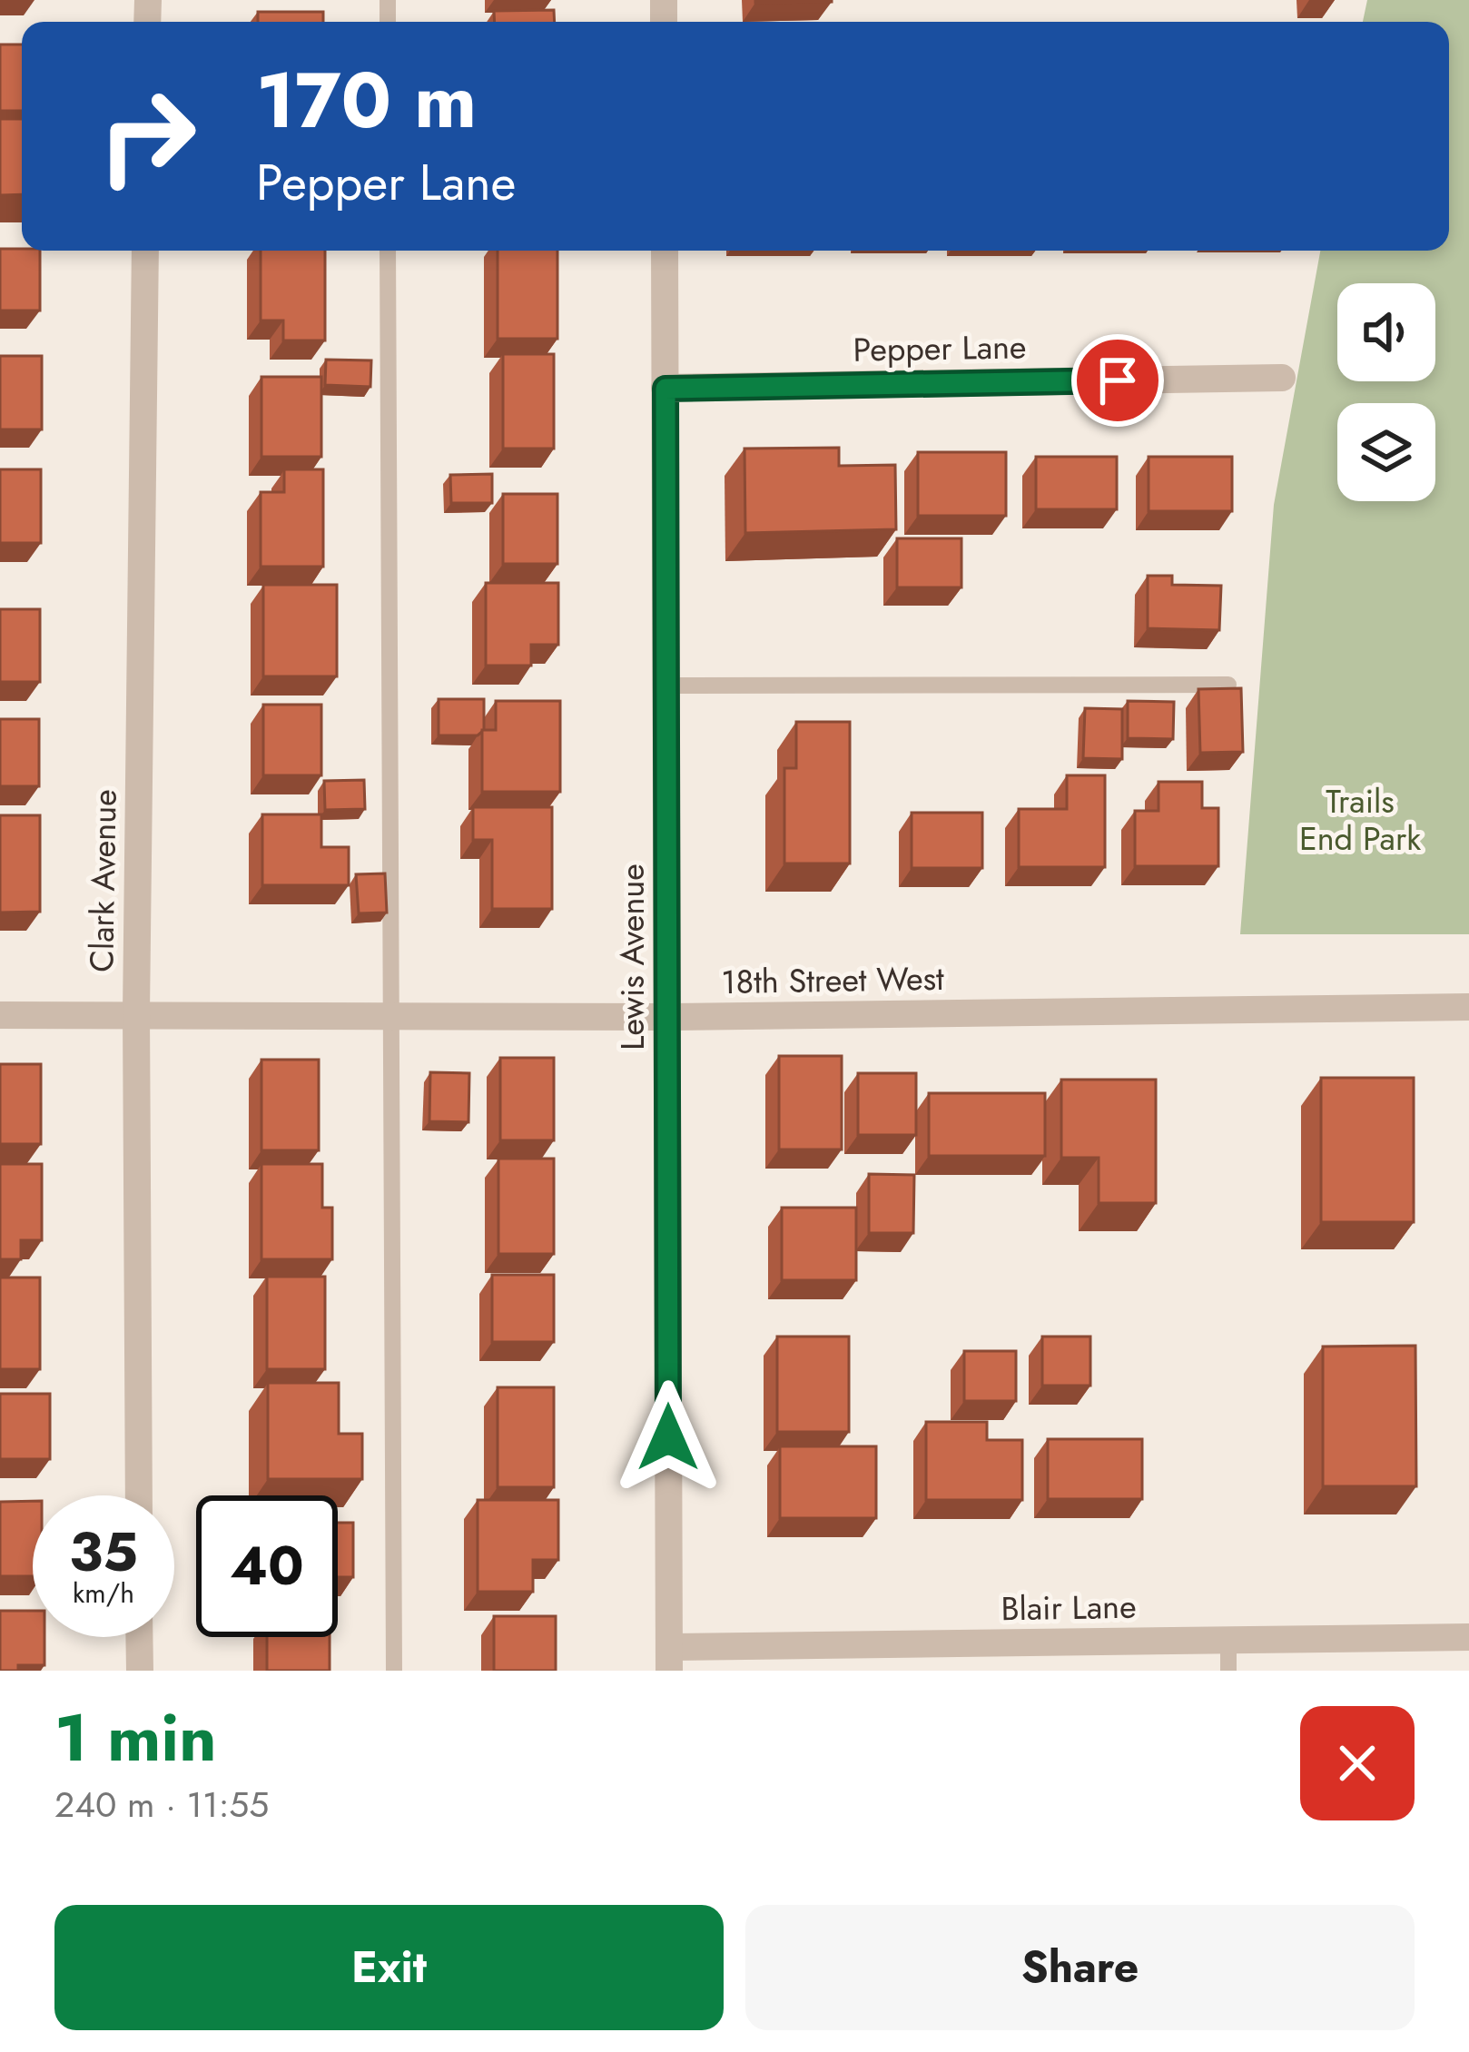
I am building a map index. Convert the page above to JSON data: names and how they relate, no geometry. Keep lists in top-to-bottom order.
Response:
{
  "streets": {
    "street": [
      "Pepper Lane",
      "Clark Avenue",
      "Lewis Avenue",
      "18th Street West",
      "Blair Lane"
    ]
  },
  "crossings": [
    ["Pepper Lane", "Lewis Avenue"],
    ["Clark Avenue", "18th Street West"],
    ["Lewis Avenue", "18th Street West"],
    ["Lewis Avenue", "Blair Lane"]
  ],
  "parks": ["Trails End Park"],
  "page": {
    "turn": ["170 m", "Pepper Lane"],
    "speed": "35 km/h",
    "limit": "40",
    "heading": ["1 min", "240 m · 11:55"],
    "buttons": ["Exit", "Share"]
  }
}
